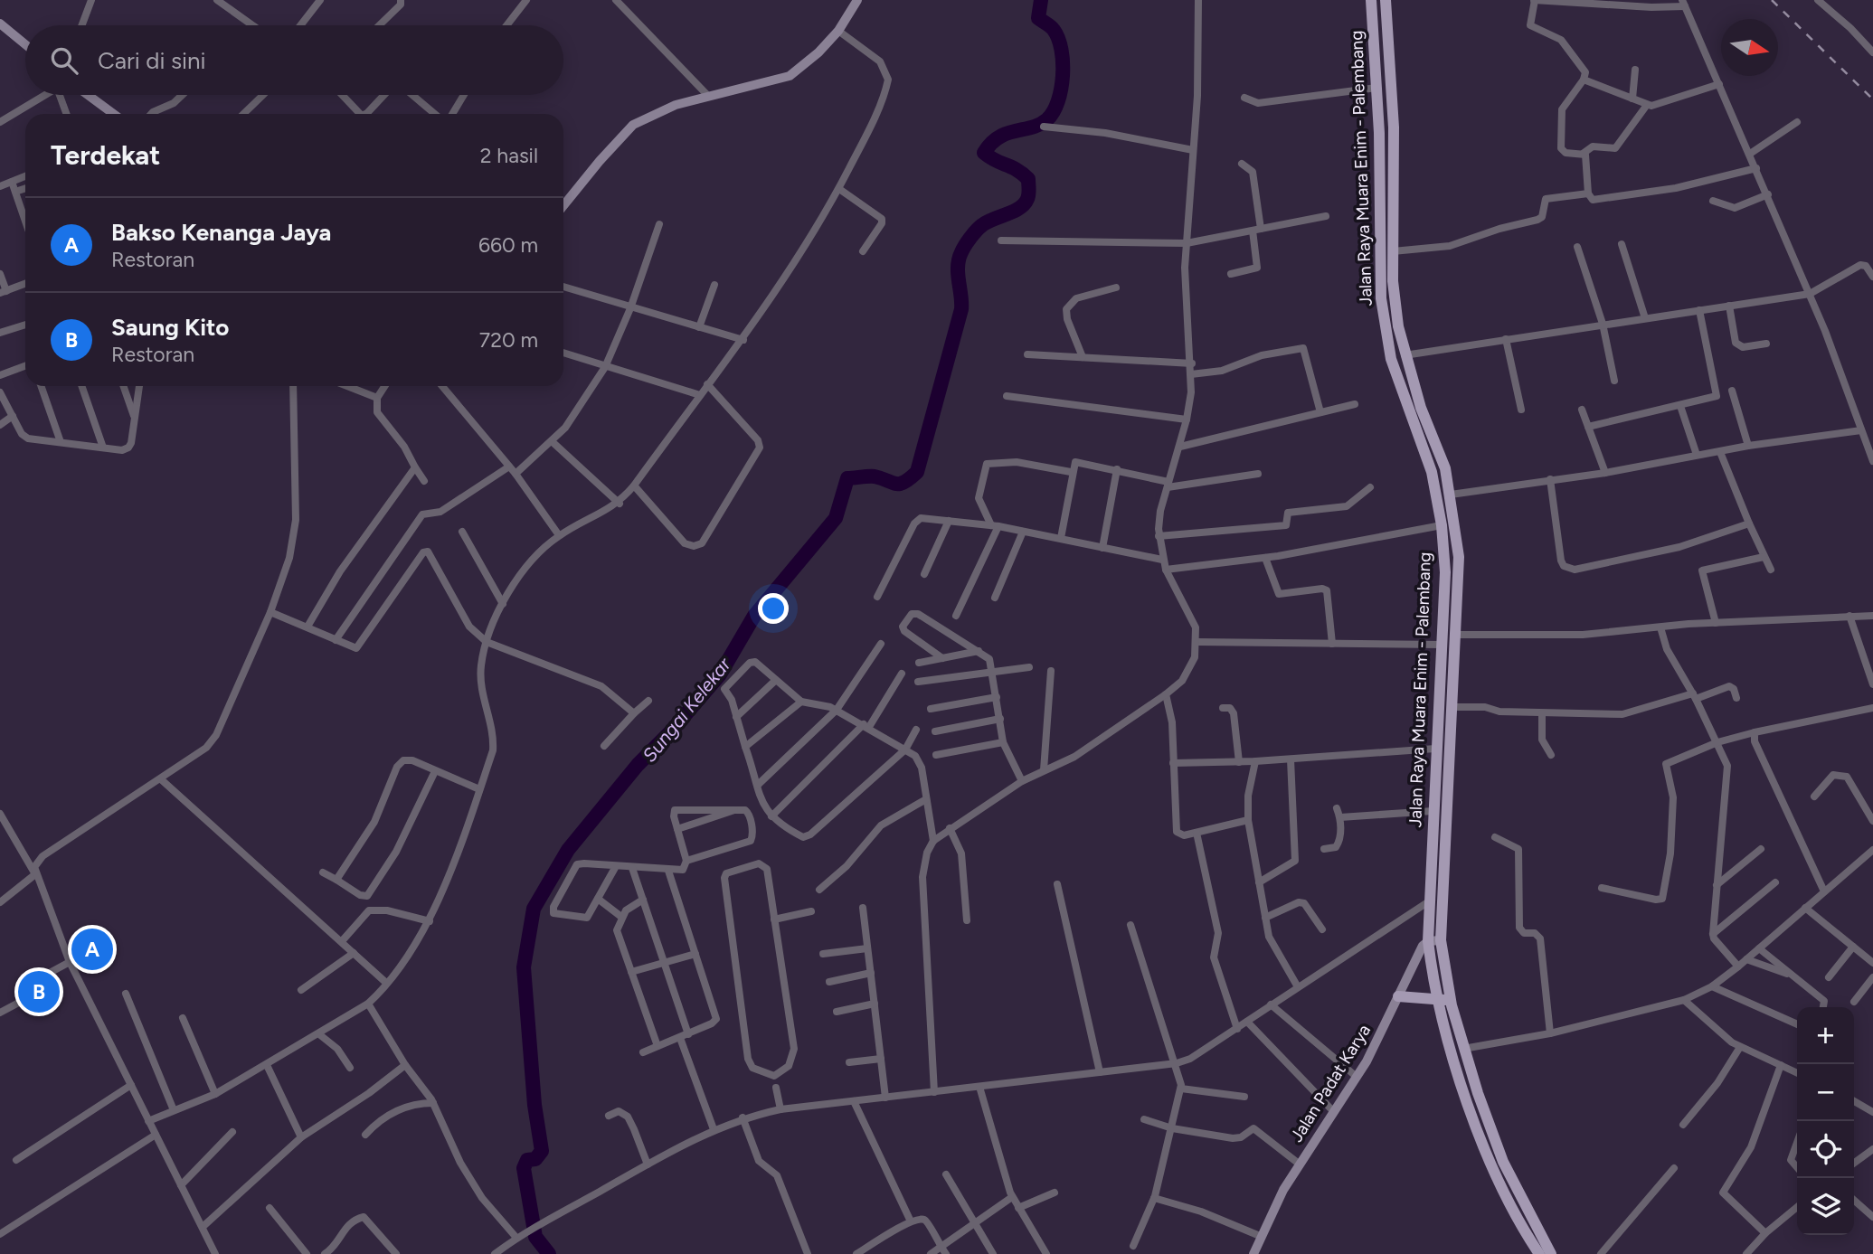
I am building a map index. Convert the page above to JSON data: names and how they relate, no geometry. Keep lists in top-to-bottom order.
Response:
{
  "streets": {
    "main road": ["Jalan Raya Muara Enim - Palembang"],
    "street": ["Jalan Padat Karya"]
  },
  "crossings": [
    ["Jalan Raya Muara Enim - Palembang", "Jalan Padat Karya"]
  ],
  "water": ["Sungai Kelekar"],
  "north": "right",
  "page": {
    "search": "Cari di sini",
    "heading": ["Terdekat", "2 hasil"],
    "list": [
      {
        "mark": "A",
        "name": "Bakso Kenanga Jaya",
        "note": "Restoran",
        "value": "660 m"
      },
      {
        "mark": "B",
        "name": "Saung Kito",
        "note": "Restoran",
        "value": "720 m"
      }
    ],
    "pins": ["A", "B"],
    "map_buttons": ["+", "−"]
  }
}
